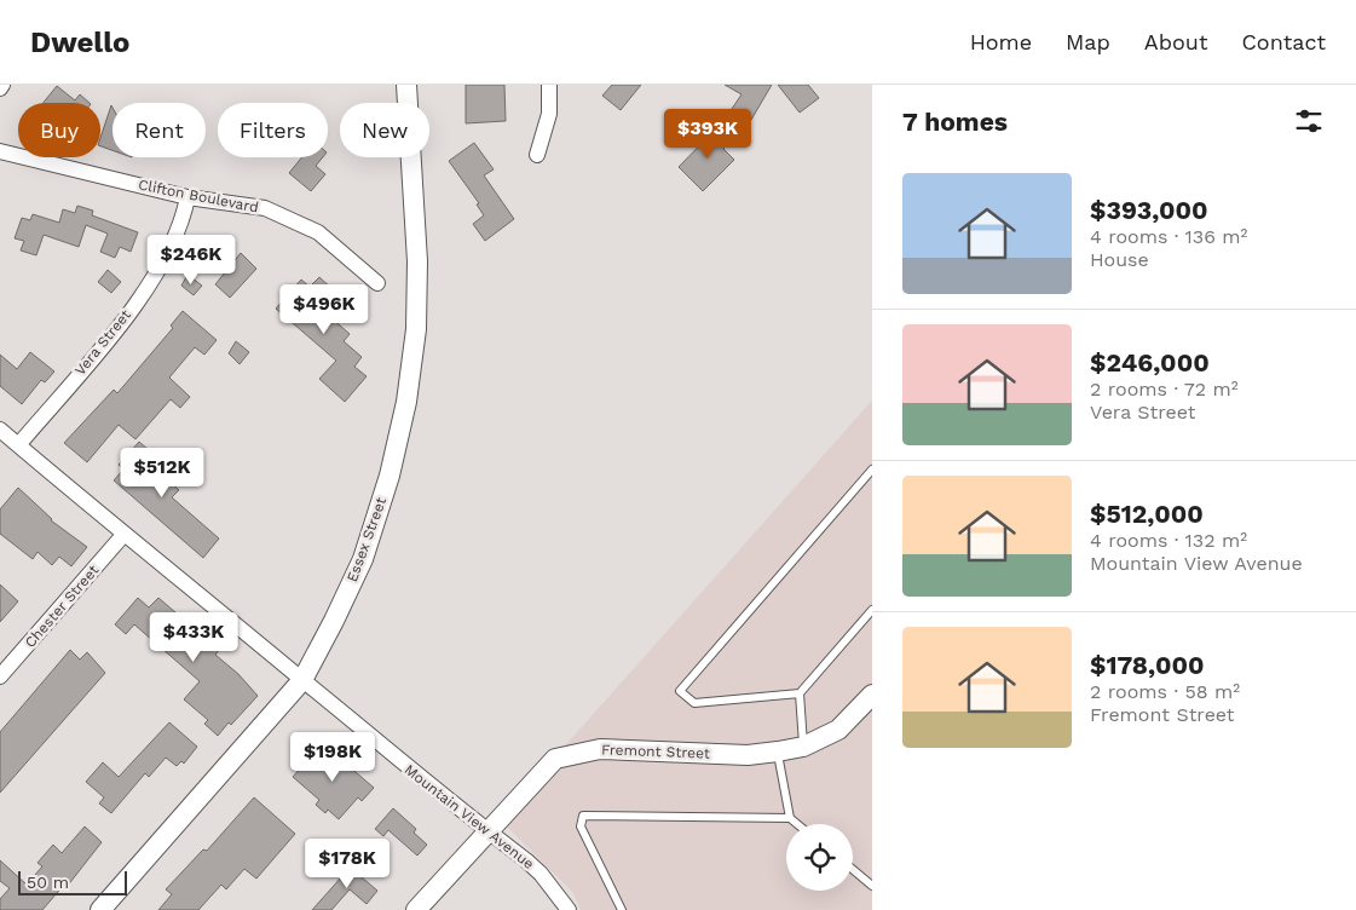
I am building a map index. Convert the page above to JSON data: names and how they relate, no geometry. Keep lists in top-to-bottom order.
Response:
{
  "streets": {
    "street": [
      "Clifton Boulevard",
      "Vera Street",
      "Essex Street",
      "Chester Street",
      "Fremont Street",
      "Mountain View Avenue"
    ]
  },
  "crossings": [
    ["Clifton Boulevard", "Vera Street"],
    ["Vera Street", "Mountain View Avenue"],
    ["Essex Street", "Mountain View Avenue"],
    ["Chester Street", "Mountain View Avenue"],
    ["Fremont Street", "Mountain View Avenue"]
  ],
  "scale_bar": "50 m",
  "page": {
    "header": "Dwello",
    "nav": [
      "Home",
      "Map",
      "About",
      "Contact"
    ],
    "heading": "7 homes",
    "chip": [
      "Buy",
      "Rent",
      "Filters",
      "New"
    ],
    "price": [
      "$393K",
      "$246K",
      "$496K",
      "$512K",
      "$433K",
      "$198K",
      "$178K"
    ],
    "list": [
      {
        "name": "$393,000",
        "note": "4 rooms · 136 m² · House"
      },
      {
        "name": "$246,000",
        "note": "2 rooms · 72 m² · Vera Street"
      },
      {
        "name": "$512,000",
        "note": "4 rooms · 132 m² · Mountain View Avenue"
      },
      {
        "name": "$178,000",
        "note": "2 rooms · 58 m² · Fremont Street"
      }
    ],
    "scale": "50 m"
  }
}
